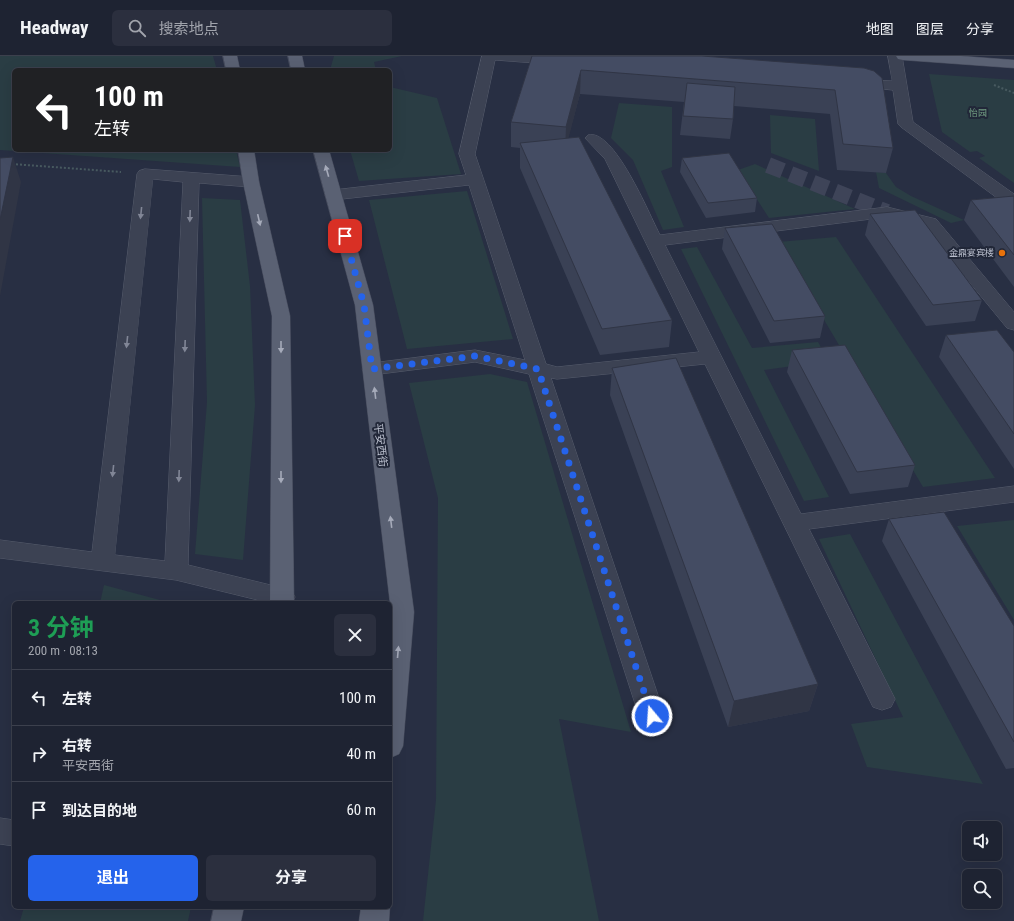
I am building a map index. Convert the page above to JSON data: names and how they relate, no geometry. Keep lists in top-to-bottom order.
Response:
{
  "streets": {
    "main road": ["平安西街"]
  },
  "parks": ["怡园"],
  "places": ["金鼎宴宾楼"],
  "page": {
    "header": "Headway",
    "search": "搜索地点",
    "nav": ["地图", "图层", "分享"],
    "turn": ["100 m", "左转"],
    "heading": ["3 分钟", "200 m · 08:13"],
    "list": [
      {
        "name": "左转",
        "value": "100 m"
      },
      {
        "name": "右转",
        "note": "平安西街",
        "value": "40 m"
      },
      {
        "name": "到达目的地",
        "value": "60 m"
      }
    ],
    "buttons": ["退出", "分享"]
  }
}
